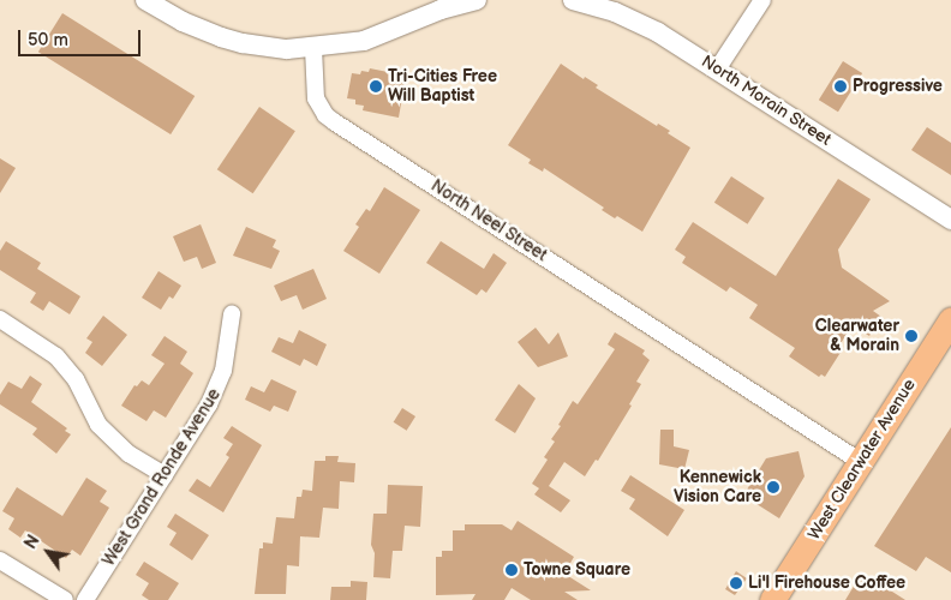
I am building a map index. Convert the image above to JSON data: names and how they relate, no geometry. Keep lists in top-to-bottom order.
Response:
{
  "streets": {
    "main road": ["West Clearwater Avenue"],
    "street": ["North Morain Street", "North Neel Street", "West Grand Ronde Avenue"]
  },
  "crossings": [
    ["North Neel Street", "West Clearwater Avenue"]
  ],
  "places": [
    "Tri-Cities Free Will Baptist",
    "Progressive",
    "Clearwater & Morain",
    "Kennewick Vision Care",
    "Towne Square",
    "Li'l Firehouse Coffee"
  ],
  "scale_bar": "50 m",
  "north": "top left"
}
